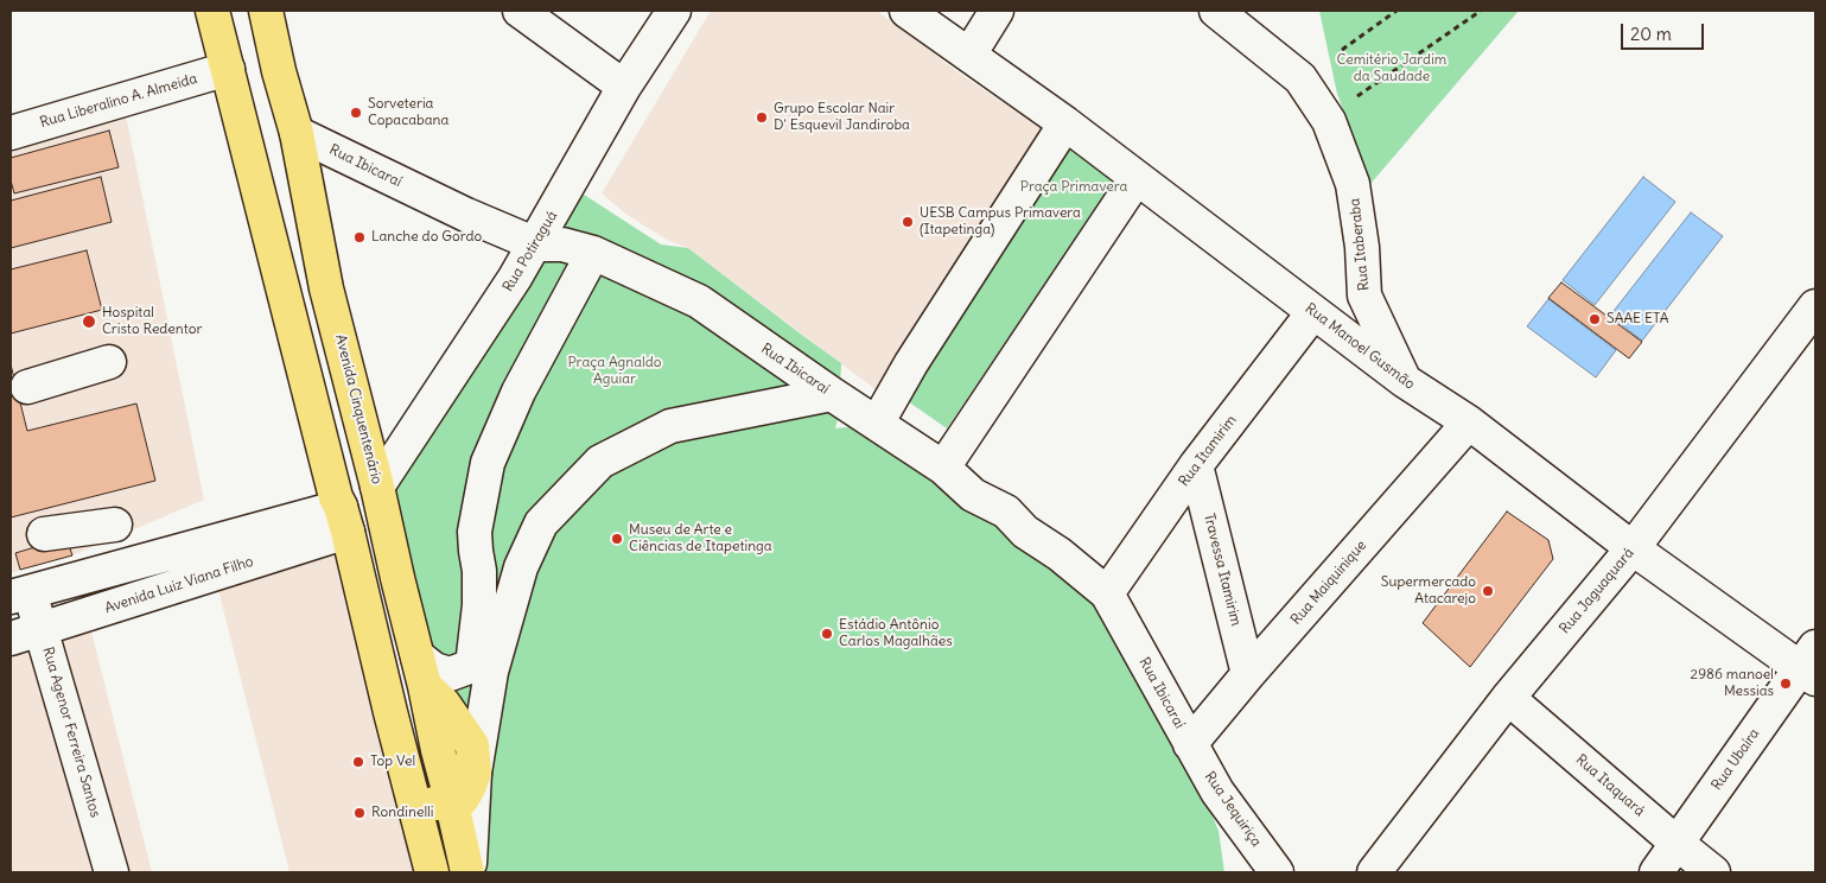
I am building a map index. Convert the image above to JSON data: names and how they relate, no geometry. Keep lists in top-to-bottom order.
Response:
{
  "streets": {
    "main road": ["Avenida Cinquentenário"],
    "street": [
      "Rua Liberalino A. Almeida",
      "Rua Ibicaraí",
      "Rua Itaberaba",
      "Rua Potiraguá",
      "Rua Manoel Gusmão",
      "Rua Itamirim",
      "Travessa Itamirim",
      "Rua Maiquinique",
      "Avenida Luiz Viana Filho",
      "Rua Jaguaquará",
      "Rua Agenor Ferreira Santos",
      "Rua Ubaíra",
      "Rua Itaquará",
      "Rua Jequiriça"
    ]
  },
  "crossings": [
    ["Rua Ibicaraí", "Rua Potiraguá"],
    ["Rua Ibicaraí", "Avenida Cinquentenário"],
    ["Rua Ibicaraí", "Rua Itamirim"],
    ["Rua Ibicaraí", "Rua Maiquinique"],
    ["Rua Ibicaraí", "Rua Jequiriça"],
    ["Rua Itaberaba", "Rua Manoel Gusmão"],
    ["Rua Potiraguá", "Avenida Cinquentenário"],
    ["Rua Manoel Gusmão", "Rua Itamirim"],
    ["Rua Manoel Gusmão", "Rua Maiquinique"],
    ["Rua Manoel Gusmão", "Rua Jaguaquará"],
    ["Rua Manoel Gusmão", "Rua Ubaíra"],
    ["Rua Itamirim", "Travessa Itamirim"],
    ["Travessa Itamirim", "Rua Maiquinique"],
    ["Rua Maiquinique", "Rua Jequiriça"],
    ["Avenida Luiz Viana Filho", "Rua Agenor Ferreira Santos"],
    ["Rua Jaguaquará", "Rua Itaquará"],
    ["Rua Ubaíra", "Rua Itaquará"]
  ],
  "parks": ["Cemitério Jardim da Saudade", "Praça Primavera", "Praça Agnaldo Aguiar"],
  "places": [
    "Sorveteria Copacabana",
    "Grupo Escolar Nair D' Esquevil Jandiroba",
    "UESB Campus Primavera (Itapetinga)",
    "Lanche do Gordo",
    "SAAE ETA",
    "Hospital Cristo Redentor",
    "Museu de Arte e Ciências de Itapetinga",
    "Supermercado Atacarejo",
    "Estádio Antônio Carlos Magalhães",
    "2986 manoel Messias",
    "Top Vel",
    "Rondinelli"
  ],
  "scale_bar": "20 m"
}
